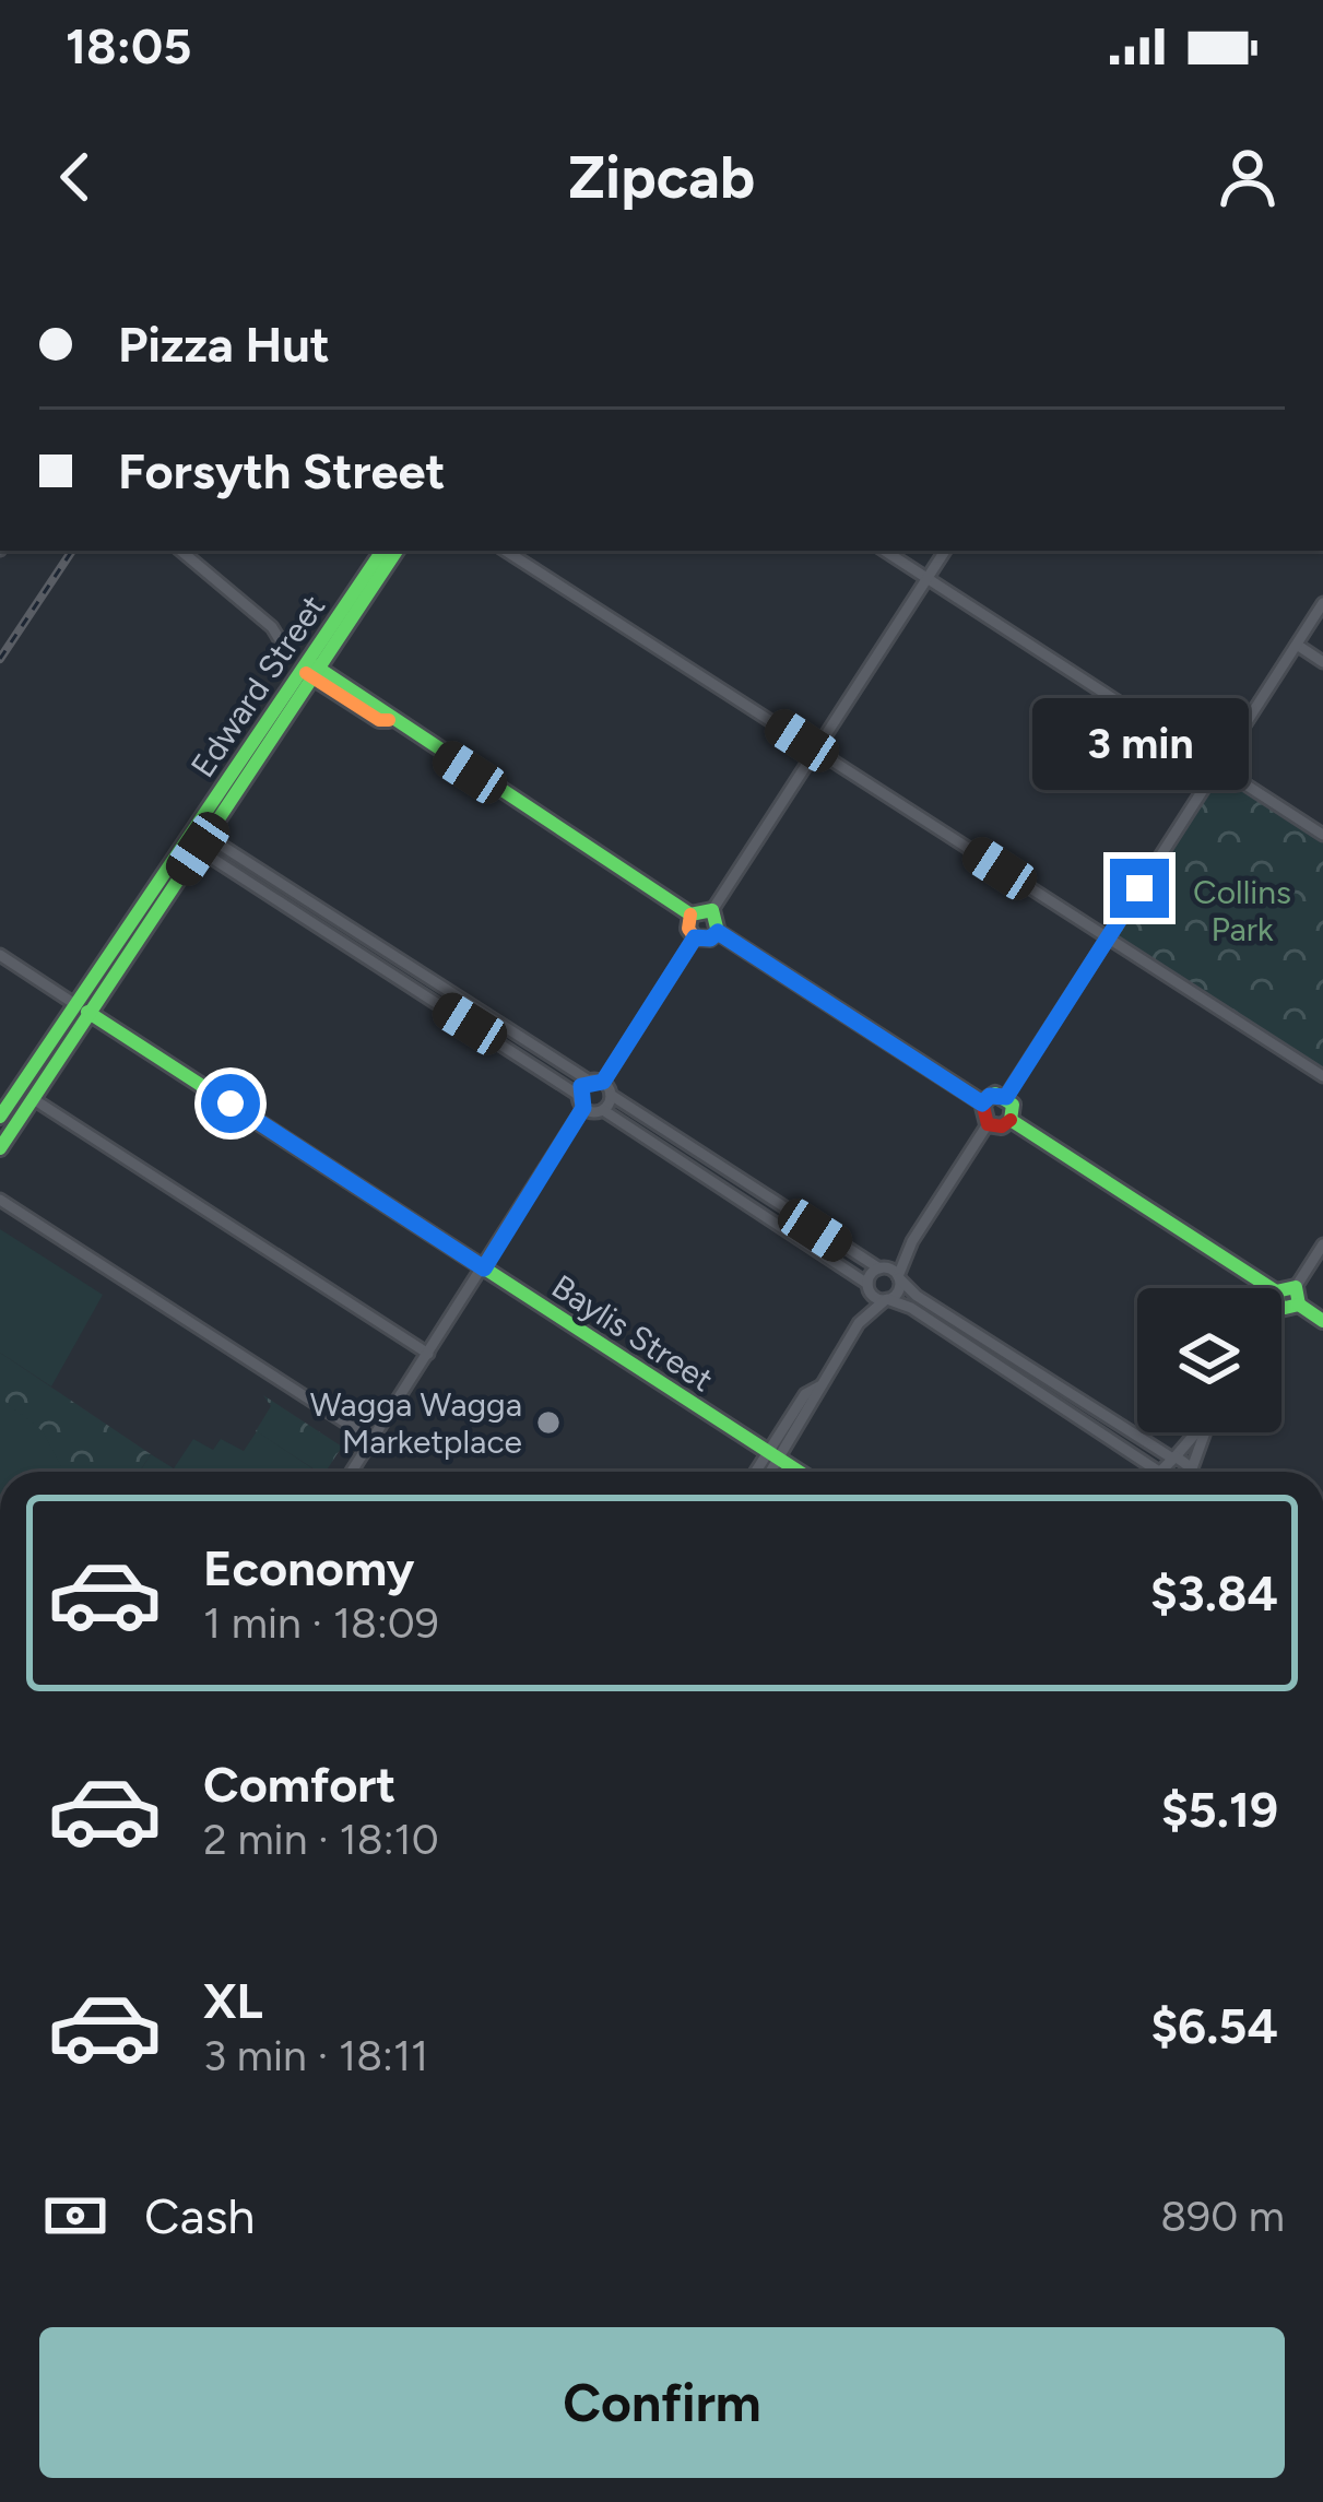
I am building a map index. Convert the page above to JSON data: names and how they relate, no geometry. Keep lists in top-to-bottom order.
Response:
{
  "streets": {
    "main road": ["Edward Street", "Baylis Street"]
  },
  "crossings": [
    ["Edward Street", "Baylis Street"]
  ],
  "parks": ["Collins Park"],
  "places": ["Wagga Wagga Marketplace"],
  "page": {
    "status": "18:05",
    "header": "Zipcab",
    "banner": ["Pizza Hut", "Forsyth Street"],
    "bubble": "3 min",
    "list": [
      {
        "name": "Economy",
        "note": "1 min · 18:09",
        "value": "$3.84"
      },
      {
        "name": "Comfort",
        "note": "2 min · 18:10",
        "value": "$5.19"
      },
      {
        "name": "XL",
        "note": "3 min · 18:11",
        "value": "$6.54"
      }
    ],
    "pay": ["Cash", "890 m"],
    "buttons": "Confirm"
  }
}
